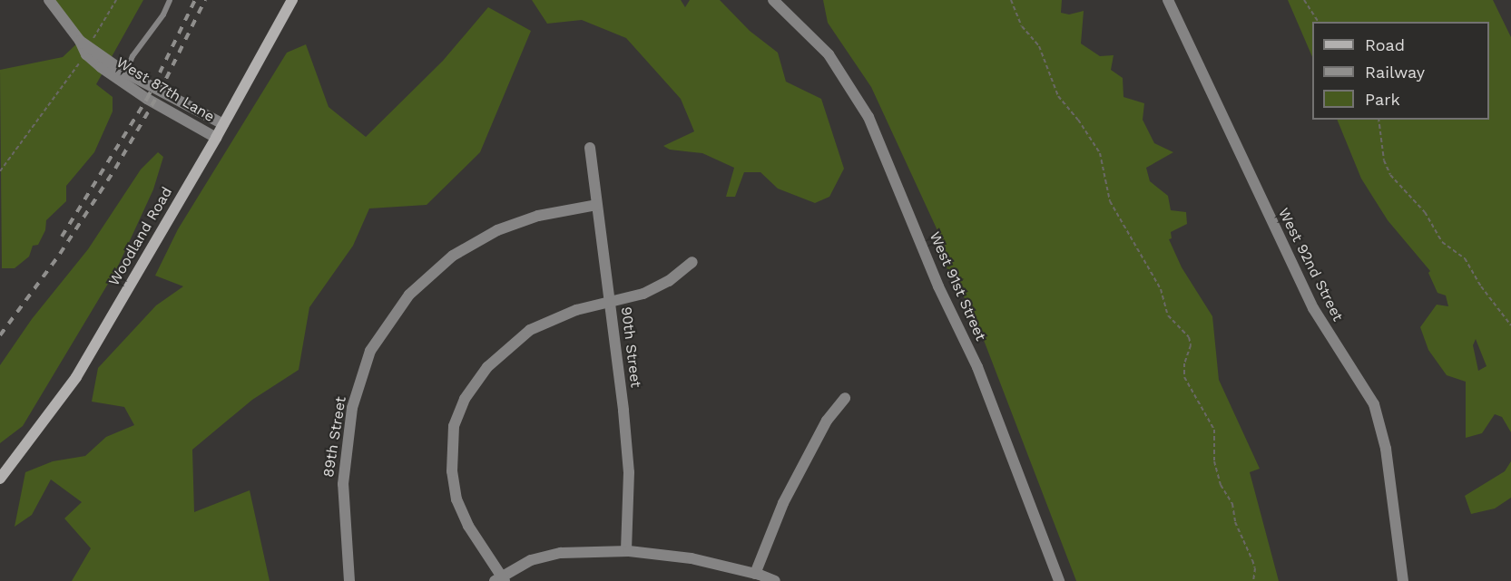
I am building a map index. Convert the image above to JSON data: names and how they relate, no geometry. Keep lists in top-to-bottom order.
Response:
{
  "streets": {
    "main road": ["Woodland Road"],
    "street": [
      "West 87th Lane",
      "West 92nd Street",
      "West 91st Street",
      "90th Street",
      "89th Street"
    ]
  },
  "crossings": [
    ["West 87th Lane", "Woodland Road"],
    ["90th Street", "89th Street"]
  ],
  "legend": ["Road", "Railway", "Park"]
}
